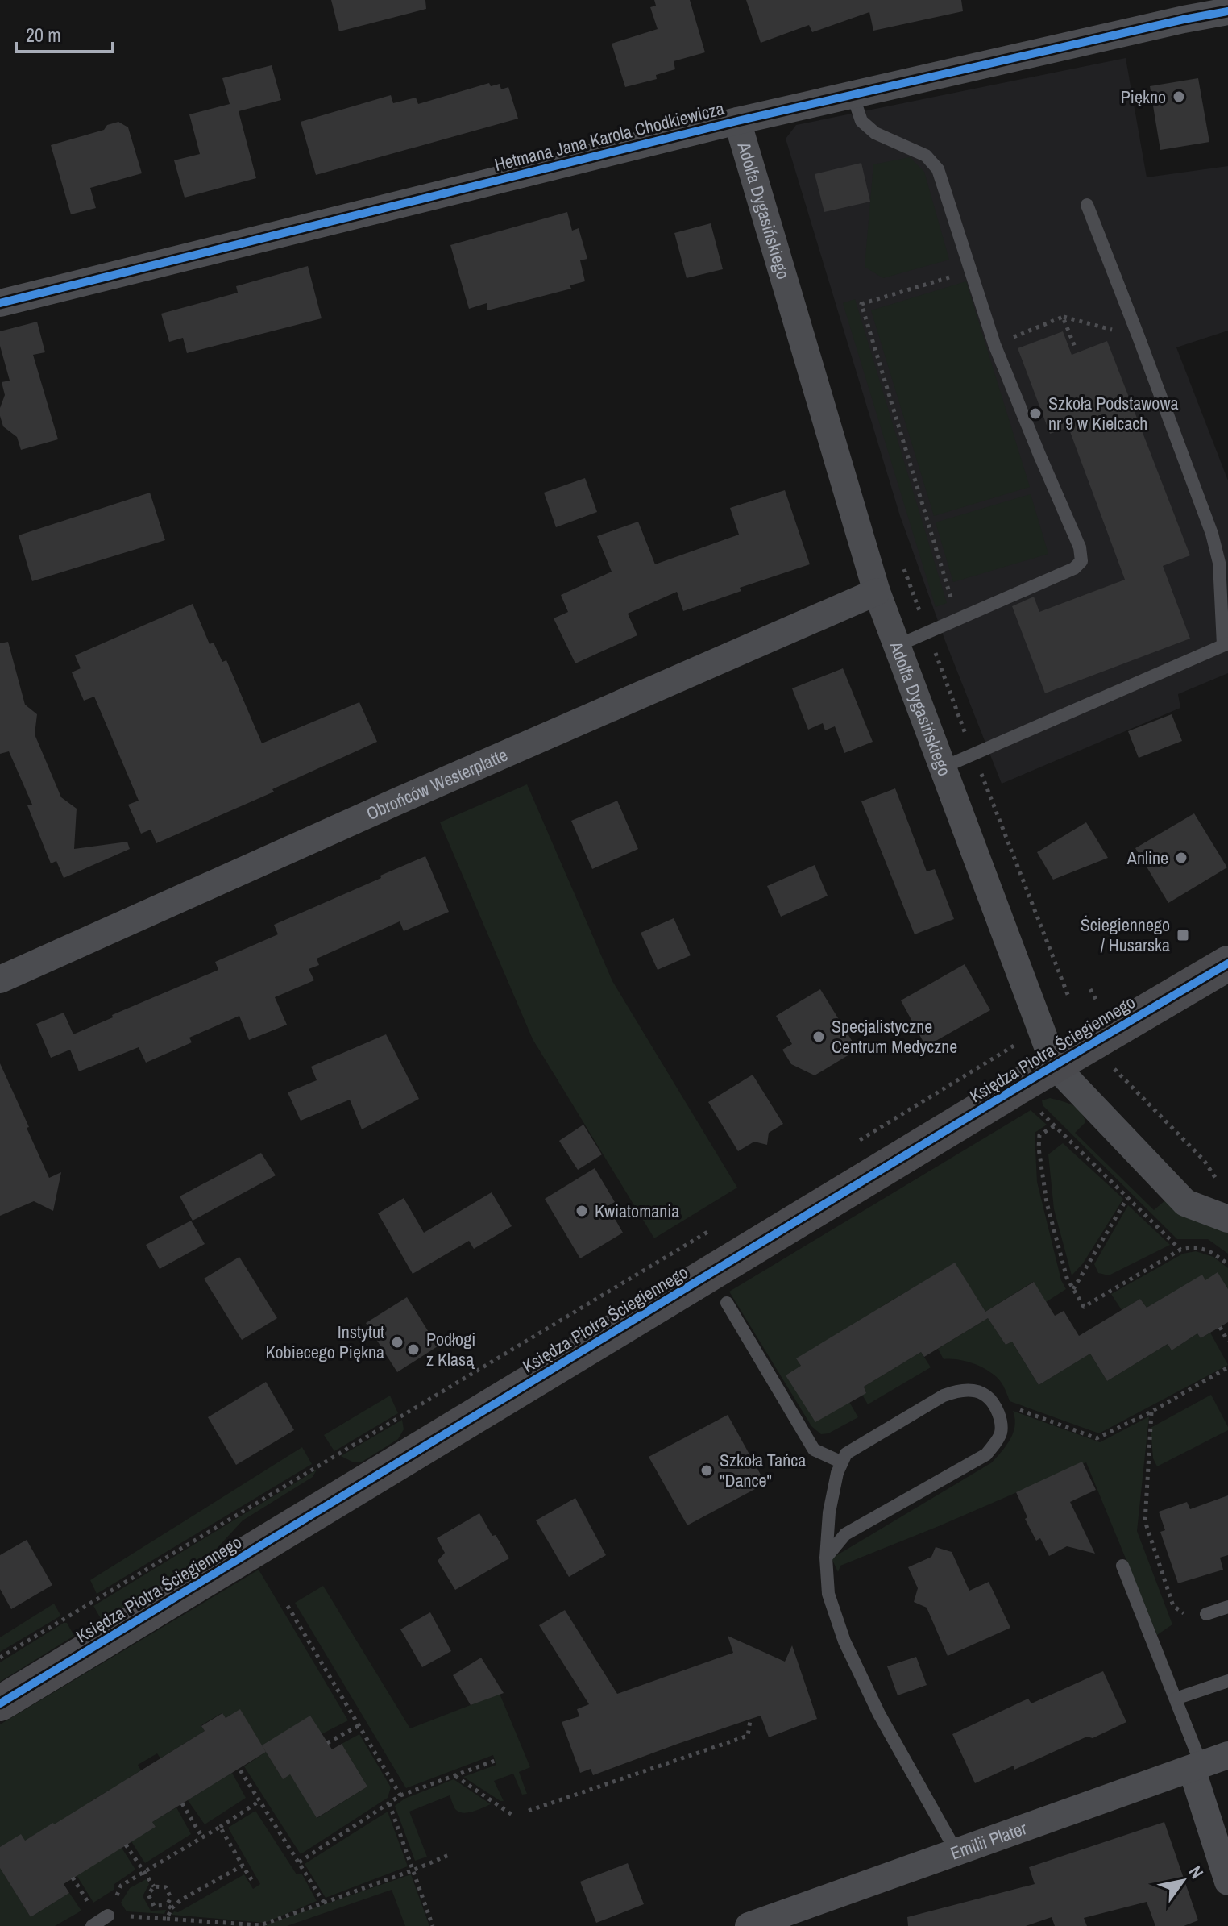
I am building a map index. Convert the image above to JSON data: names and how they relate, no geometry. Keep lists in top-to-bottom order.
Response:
{
  "streets": {
    "street": [
      "Hetmana Jana Karola Chodkiewicza",
      "Adolfa Dygasińskiego",
      "Obrońców Westerplatte",
      "Księdza Piotra Ściegiennego",
      "Emilii Plater"
    ]
  },
  "crossings": [
    ["Hetmana Jana Karola Chodkiewicza", "Adolfa Dygasińskiego"],
    ["Adolfa Dygasińskiego", "Obrońców Westerplatte"],
    ["Adolfa Dygasińskiego", "Księdza Piotra Ściegiennego"]
  ],
  "places": {
    "other": [
      "Piękno",
      "Szkoła Podstawowa nr 9 w Kielcach",
      "Anline",
      "Specjalistyczne Centrum Medyczne",
      "Kwiatomania",
      "Instytut Kobiecego Piękna",
      "Podłogi z Klasą",
      "Szkoła Tańca \"Dance\""
    ],
    "transit": ["Ściegiennego / Husarska"]
  },
  "scale_bar": "20 m",
  "north": "top right"
}
